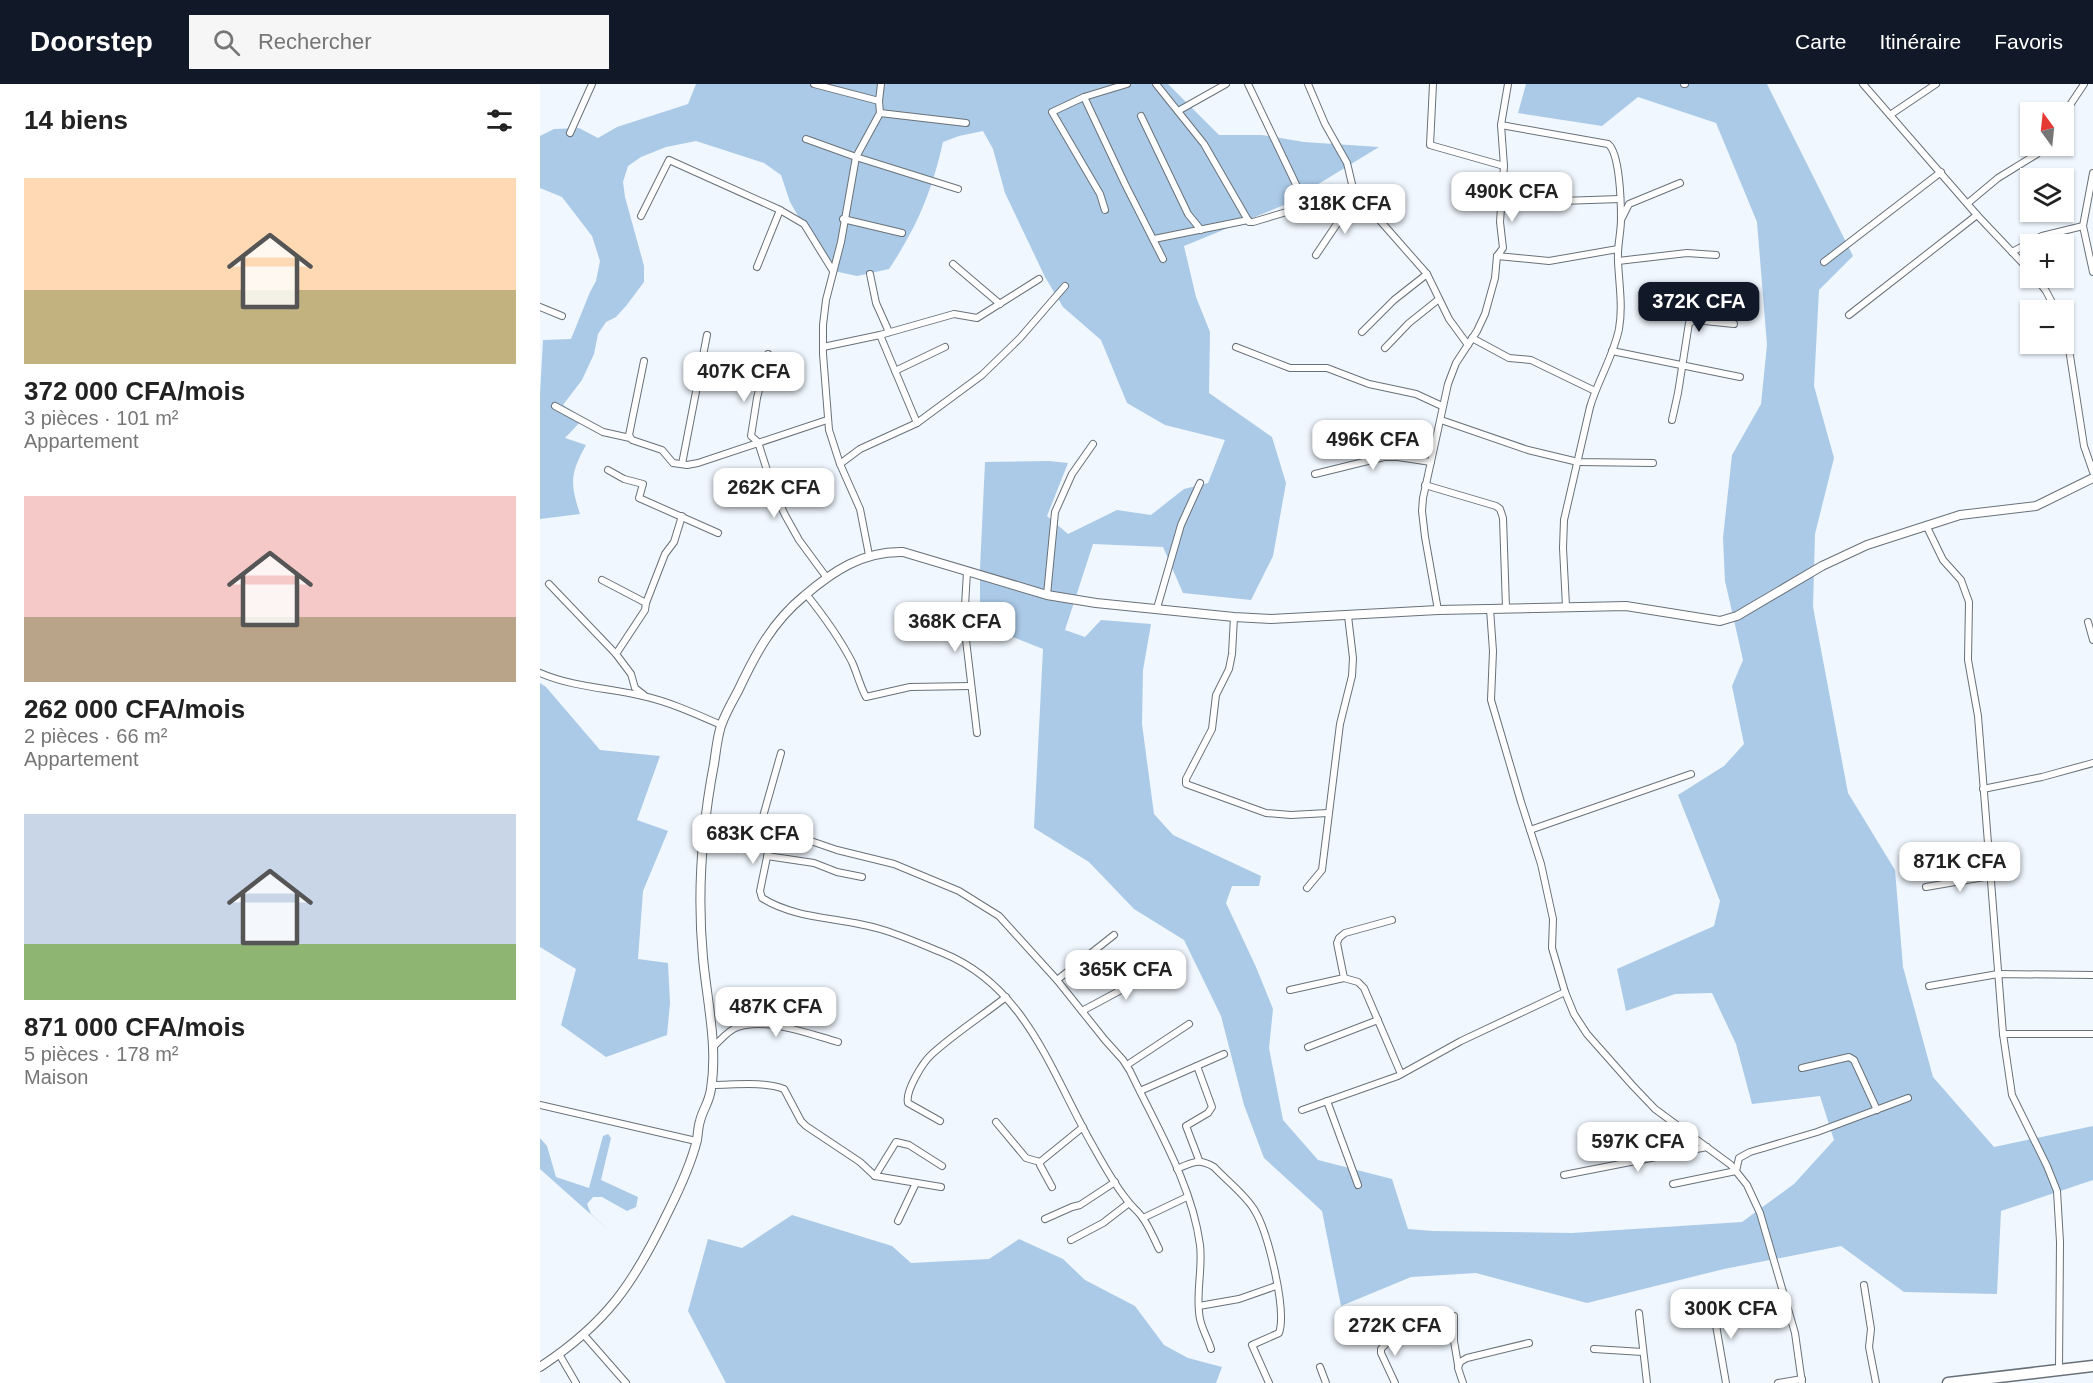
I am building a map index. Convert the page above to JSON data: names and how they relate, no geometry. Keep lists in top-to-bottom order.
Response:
{
  "north": "top",
  "page": {
    "header": "Doorstep",
    "search": "Rechercher",
    "nav": ["Carte", "Itinéraire", "Favoris"],
    "heading": "14 biens",
    "map_buttons": ["+", "−"],
    "list": [
      {
        "name": "372 000 CFA/mois",
        "note": "3 pièces · 101 m² · Appartement"
      },
      {
        "name": "262 000 CFA/mois",
        "note": "2 pièces · 66 m² · Appartement"
      },
      {
        "name": "871 000 CFA/mois",
        "note": "5 pièces · 178 m² · Maison"
      }
    ],
    "price": [
      "490K CFA",
      "318K CFA",
      "372K CFA",
      "407K CFA",
      "496K CFA",
      "262K CFA",
      "368K CFA",
      "683K CFA",
      "871K CFA",
      "365K CFA",
      "487K CFA",
      "597K CFA",
      "300K CFA",
      "272K CFA"
    ]
  }
}
